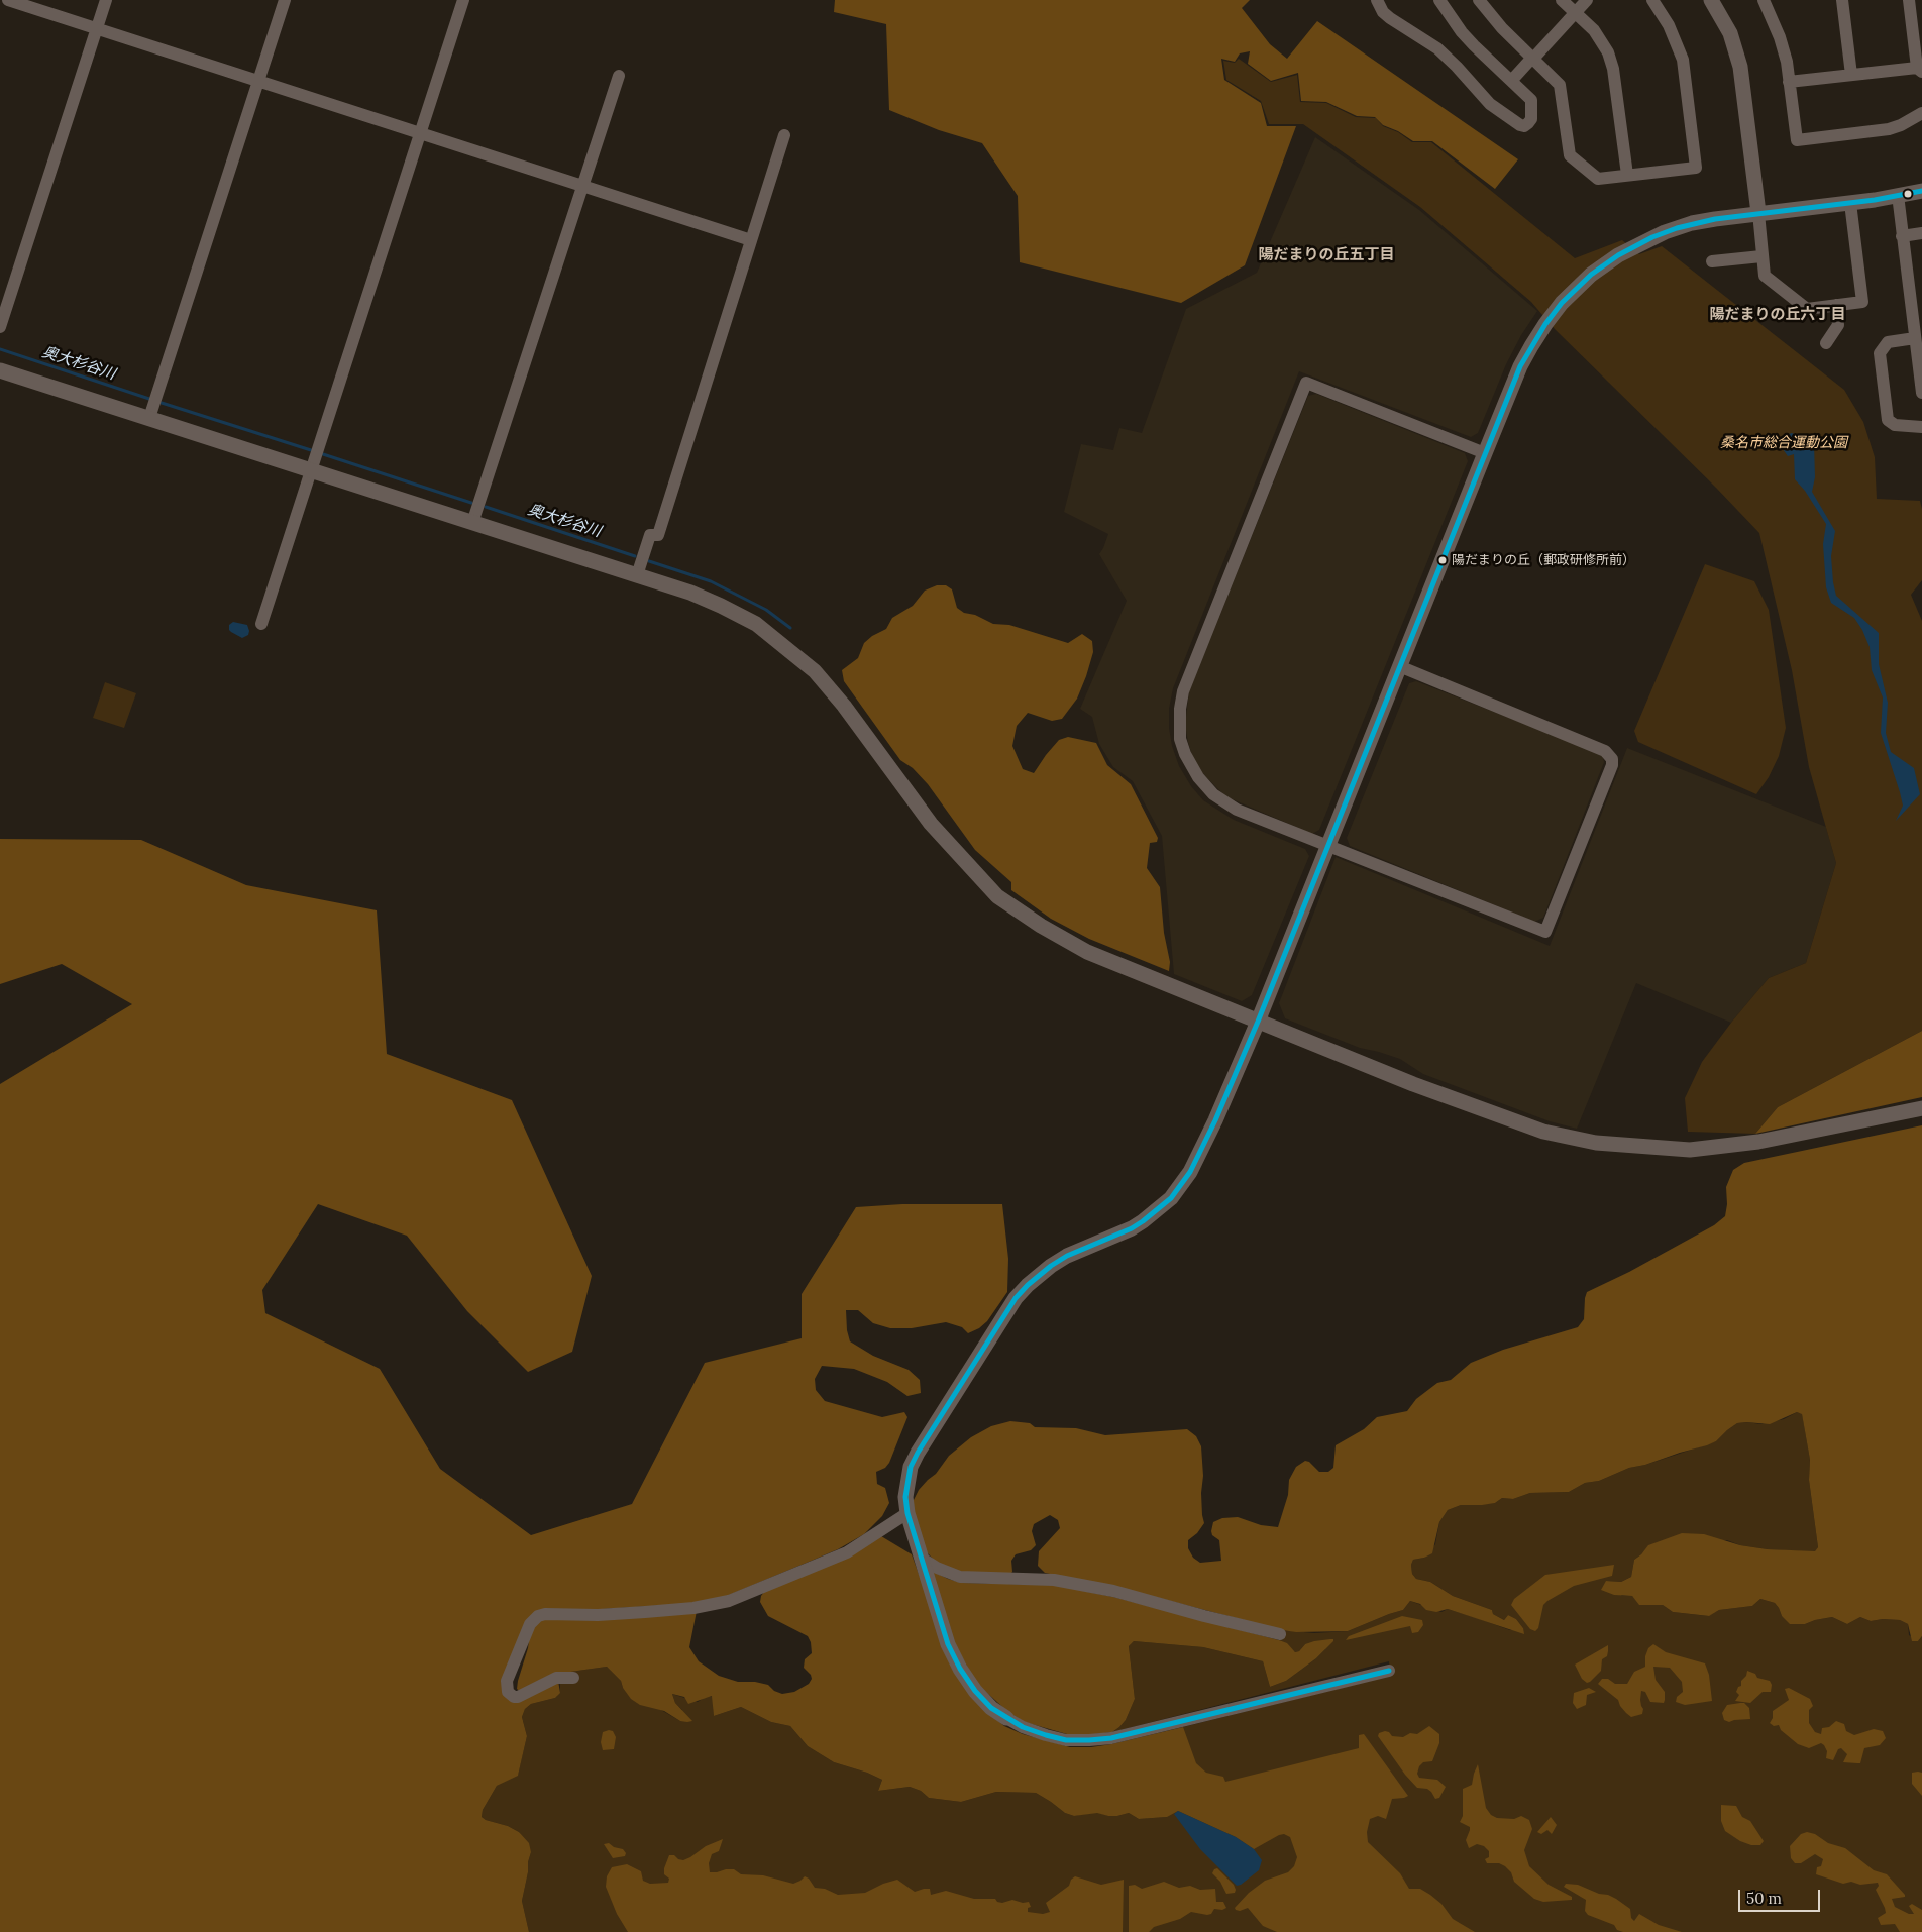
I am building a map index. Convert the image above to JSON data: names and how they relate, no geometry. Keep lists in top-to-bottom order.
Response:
{
  "districts": ["陽だまりの丘五丁目", "陽だまりの丘六丁目"],
  "water": ["奥大杉谷川"],
  "parks": ["桑名市総合運動公園"],
  "places": ["陽だまりの丘（郵政研修所前）"],
  "scale_bar": "50 m"
}
